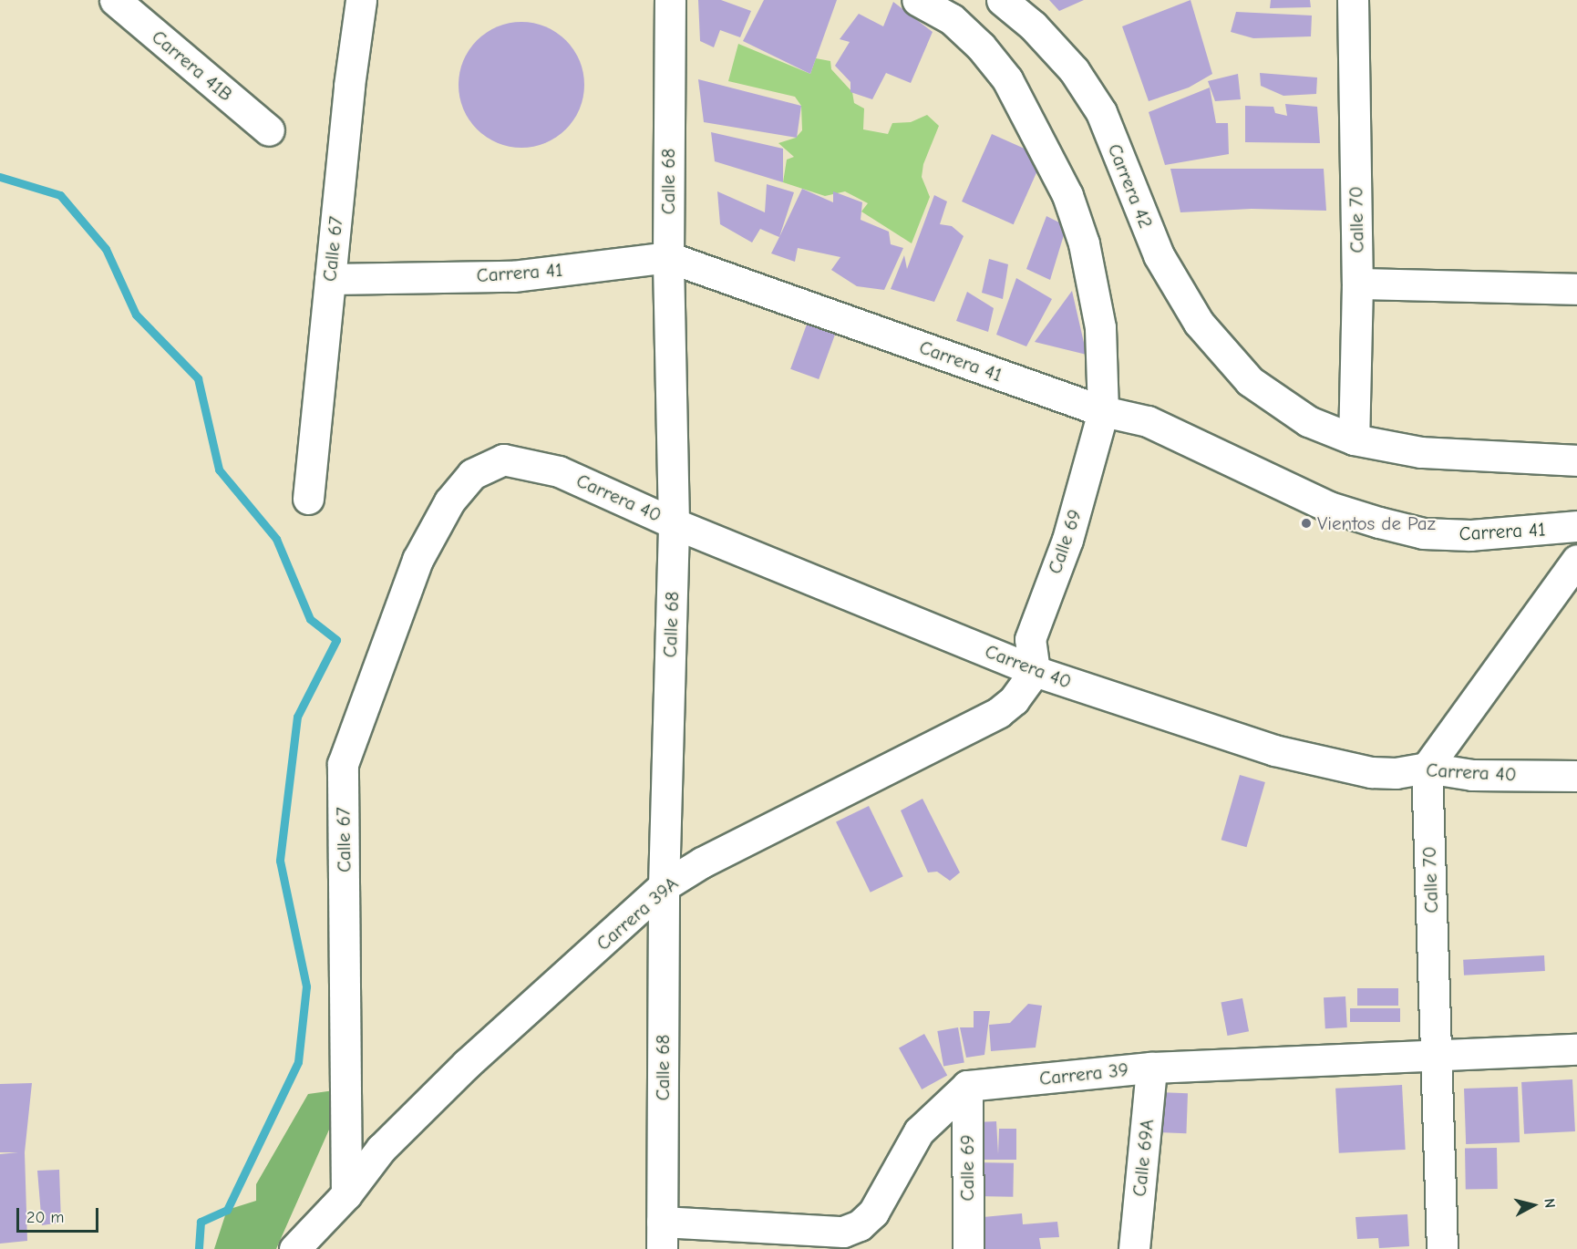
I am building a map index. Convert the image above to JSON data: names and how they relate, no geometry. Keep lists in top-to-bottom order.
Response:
{
  "streets": {
    "street": [
      "Carrera 41B",
      "Calle 68",
      "Carrera 42",
      "Calle 70",
      "Calle 67",
      "Carrera 41",
      "Carrera 40",
      "Calle 69",
      "Carrera 39A",
      "Carrera 39",
      "Calle 69A"
    ]
  },
  "crossings": [
    ["Calle 68", "Carrera 41"],
    ["Calle 68", "Carrera 40"],
    ["Calle 68", "Carrera 39A"],
    ["Carrera 42", "Calle 70"],
    ["Calle 70", "Carrera 40"],
    ["Calle 70", "Carrera 39"],
    ["Calle 67", "Carrera 41"],
    ["Calle 67", "Carrera 40"],
    ["Calle 67", "Carrera 39A"],
    ["Carrera 41", "Calle 69"],
    ["Carrera 40", "Calle 69"],
    ["Carrera 40", "Carrera 39A"],
    ["Calle 69", "Carrera 39A"],
    ["Calle 69", "Carrera 39"],
    ["Carrera 39", "Calle 69A"]
  ],
  "places": ["Vientos de Paz"],
  "scale_bar": "20 m",
  "north": "right"
}
